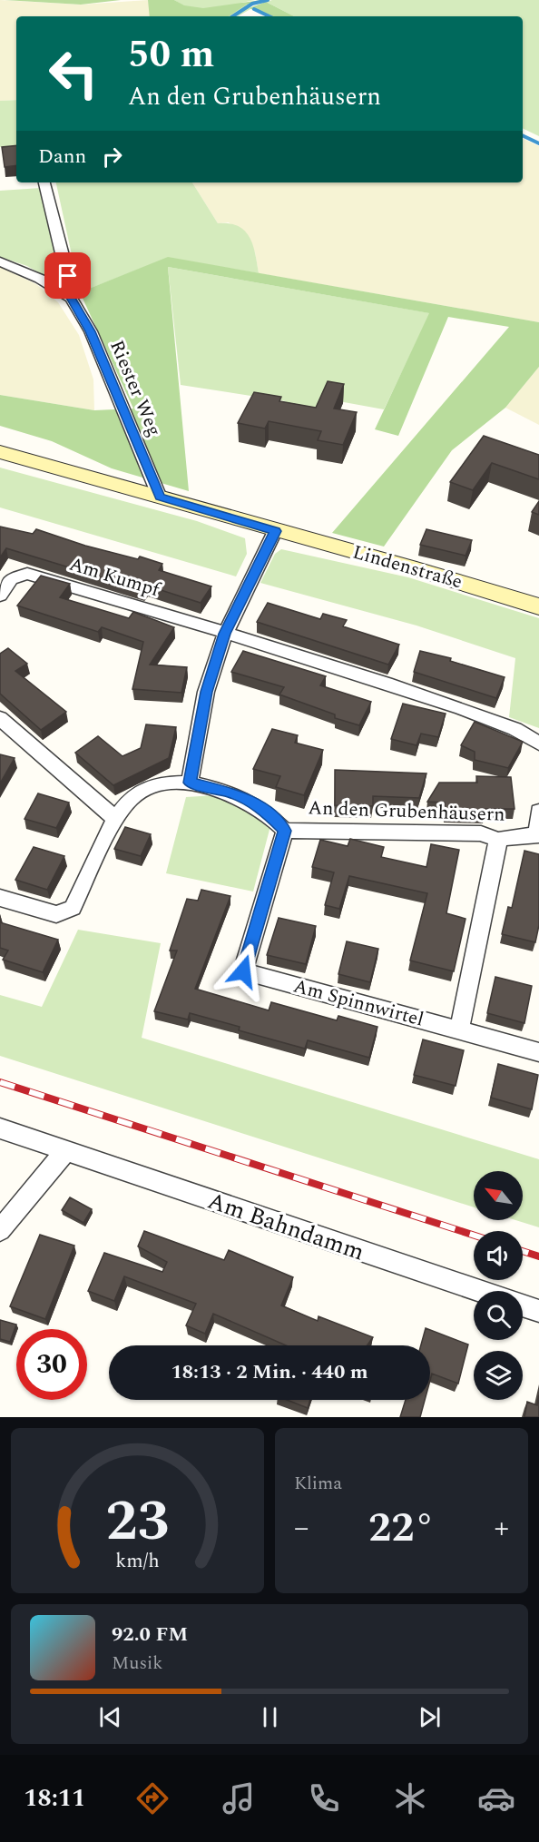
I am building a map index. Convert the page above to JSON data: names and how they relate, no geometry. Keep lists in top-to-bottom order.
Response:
{
  "streets": {
    "street": [
      "Riester Weg",
      "Lindenstraße",
      "Am Kumpf",
      "An den Grubenhäusern",
      "Am Spinnwirtel",
      "Am Bahndamm"
    ]
  },
  "crossings": [
    ["Riester Weg", "Lindenstraße"],
    ["An den Grubenhäusern", "Am Spinnwirtel"]
  ],
  "north": "top left",
  "page": {
    "turn": ["50 m", "An den Grubenhäusern"],
    "then": "Dann",
    "limit": "30",
    "trip": "18:13 · 2 Min. · 440 m",
    "tile": "Klima",
    "heat": ["−", "22°", "+"],
    "song": ["92.0 FM", "Musik"],
    "tabs": "18:11",
    "gauge": ["23", "km/h"]
  }
}
